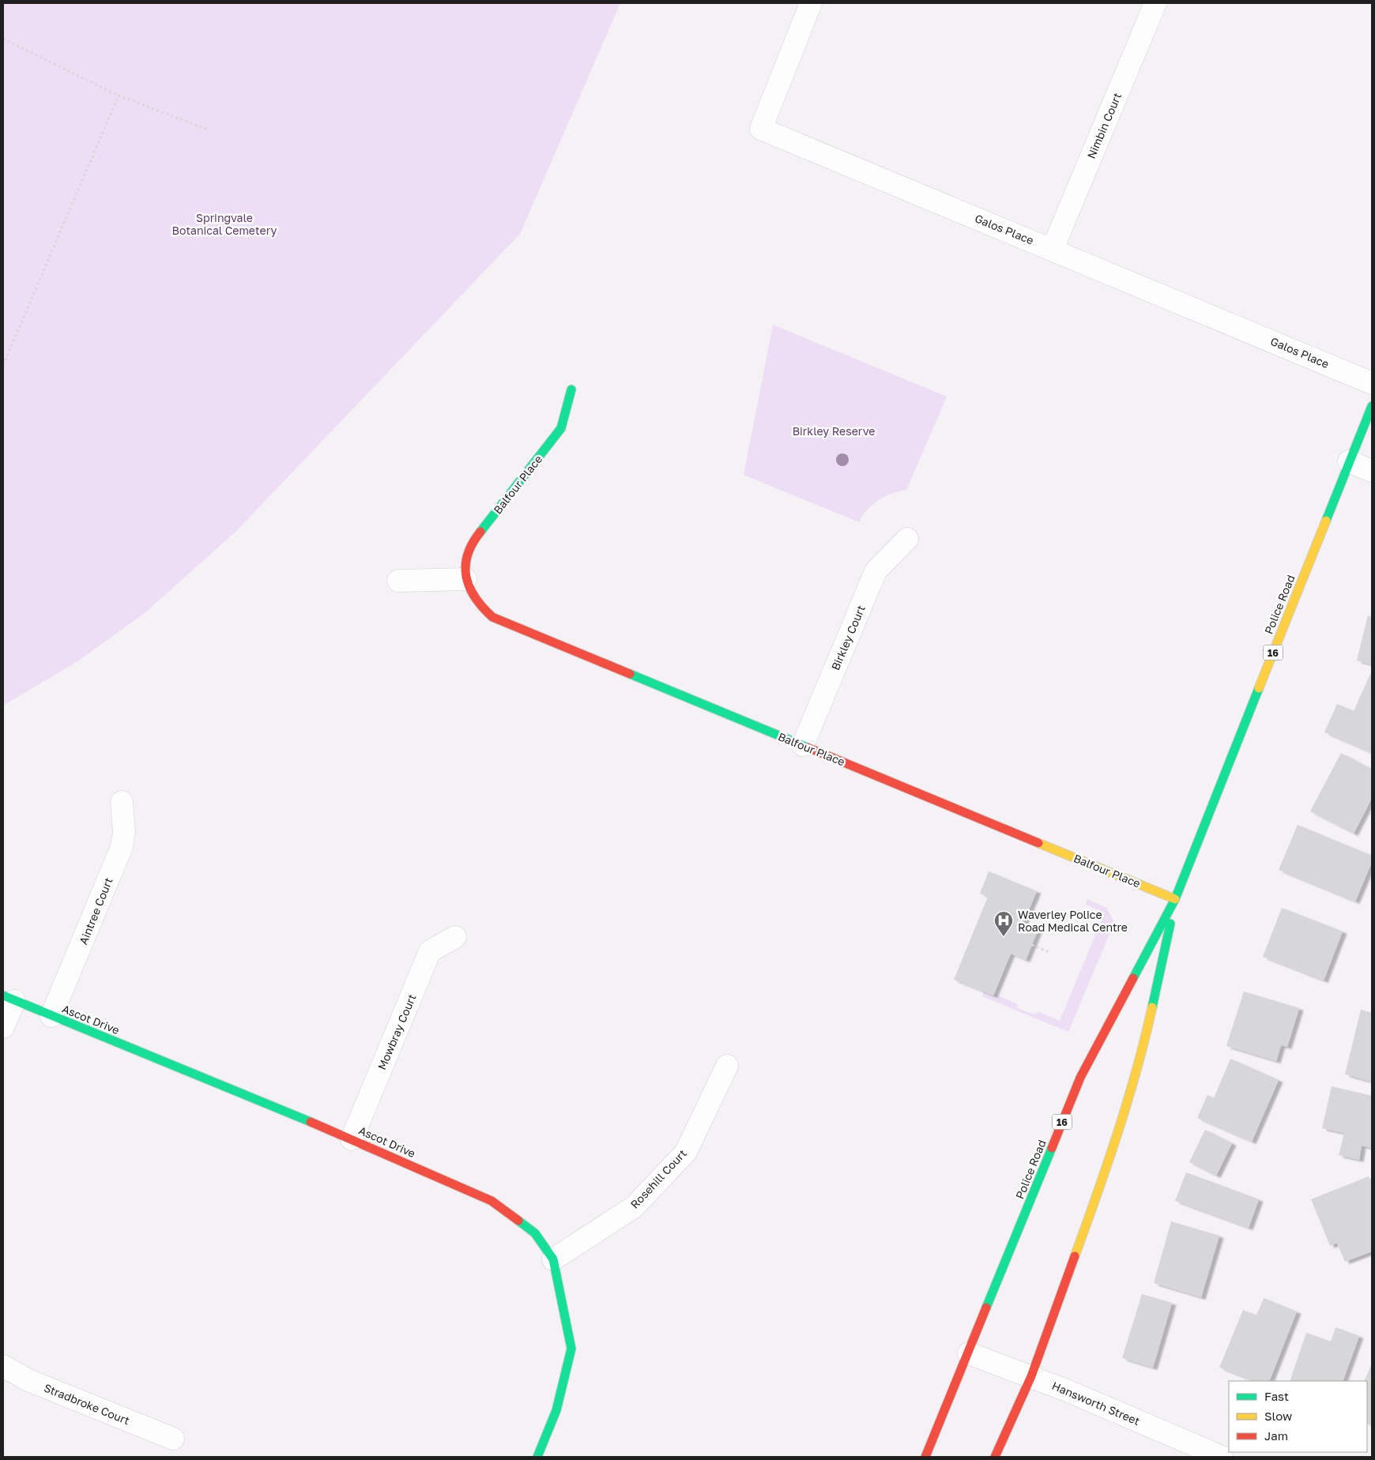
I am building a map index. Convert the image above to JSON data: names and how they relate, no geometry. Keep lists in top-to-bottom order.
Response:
{
  "streets": {
    "street": [
      "Nimbin Court",
      "Galos Place",
      "Balfour Place",
      "Police Road",
      "Birkley Court",
      "16",
      "Aintree Court",
      "Ascot Drive",
      "Mowbray Court",
      "Rosehill Court",
      "Hansworth Street",
      "Stradbroke Court"
    ]
  },
  "crossings": [
    ["Nimbin Court", "Galos Place"],
    ["Balfour Place", "Police Road"],
    ["Balfour Place", "Birkley Court"],
    ["Police Road", "Hansworth Street"],
    ["Aintree Court", "Ascot Drive"],
    ["Ascot Drive", "Mowbray Court"],
    ["Ascot Drive", "Rosehill Court"]
  ],
  "parks": ["Springvale Botanical Cemetery", "Birkley Reserve"],
  "places": {
    "hospital": ["Waverley Police Road Medical Centre"]
  },
  "legend": ["Fast", "Slow", "Jam"]
}
